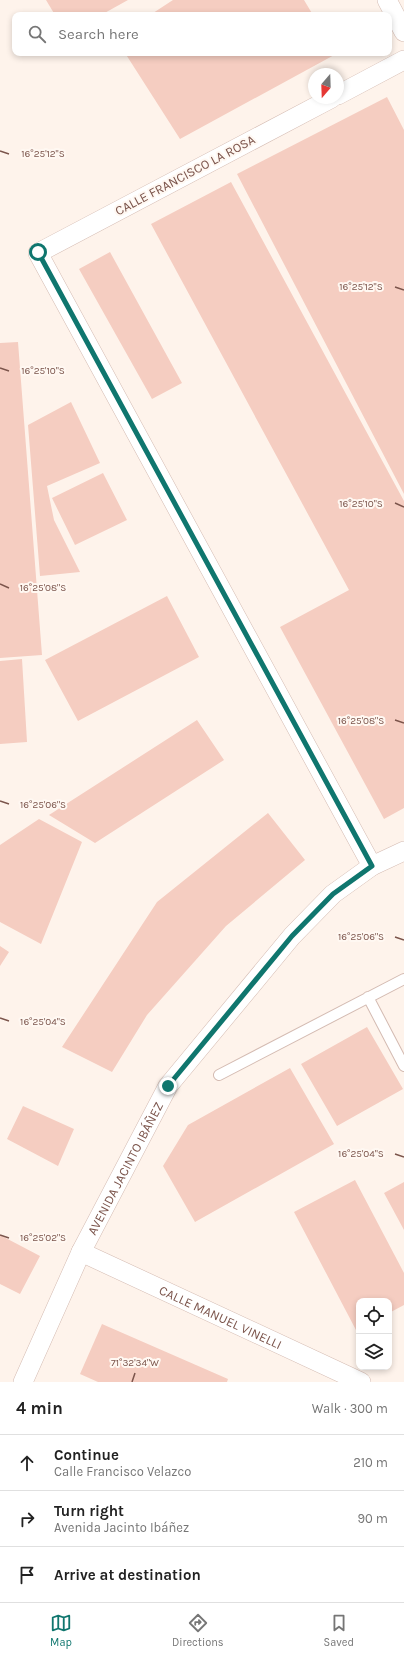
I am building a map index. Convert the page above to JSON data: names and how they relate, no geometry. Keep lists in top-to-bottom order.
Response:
{
  "streets": {
    "street": ["CALLE FRANCISCO LA ROSA", "AVENIDA JACINTO IBÁÑEZ", "CALLE MANUEL VINELLI"]
  },
  "crossings": [
    ["CALLE FRANCISCO LA ROSA", "AVENIDA JACINTO IBÁÑEZ"],
    ["AVENIDA JACINTO IBÁÑEZ", "CALLE MANUEL VINELLI"]
  ],
  "north": "bottom",
  "page": {
    "search": "Search here",
    "heading": ["4 min", "Walk · 300 m"],
    "list": [
      ["Continue", "Calle Francisco Velazco", "210 m"],
      ["Turn right", "Avenida Jacinto Ibáñez", "90 m"],
      "Arrive at destination"
    ],
    "nav": ["Map", "Directions", "Saved"]
  },
  "coordinates": [
    "16°25'12\"S",
    "16°25'10\"S",
    "16°25'08\"S",
    "16°25'06\"S",
    "16°25'04\"S",
    "16°25'02\"S",
    "71°32'34\"W"
  ]
}
